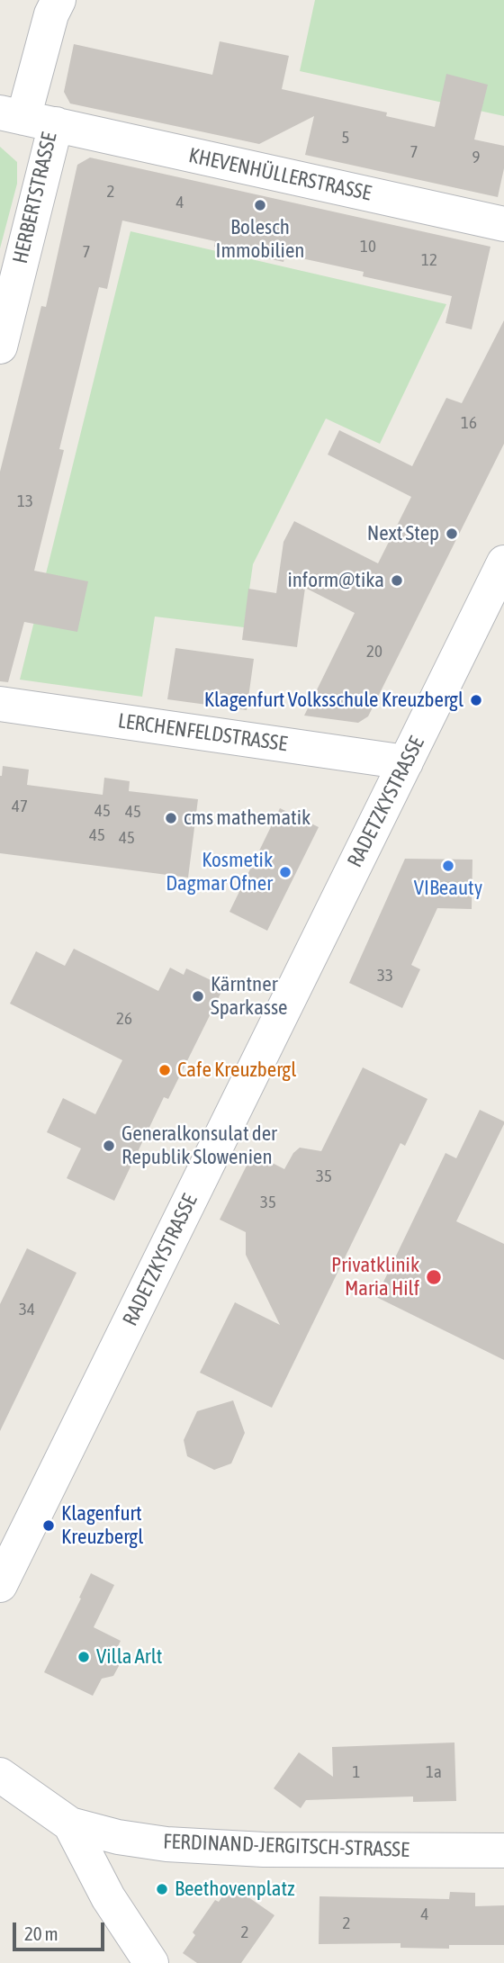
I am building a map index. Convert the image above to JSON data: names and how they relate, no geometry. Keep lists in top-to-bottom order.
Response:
{
  "streets": {
    "street": [
      "KHEVENHÜLLERSTRASSE",
      "HERBERTSTRASSE",
      "LERCHENFELDSTRASSE",
      "RADETZKYSTRASSE",
      "FERDINAND-JERGITSCH-STRASSE"
    ]
  },
  "crossings": [
    ["KHEVENHÜLLERSTRASSE", "HERBERTSTRASSE"],
    ["LERCHENFELDSTRASSE", "RADETZKYSTRASSE"]
  ],
  "places": [
    "Bolesch Immobilien",
    "Next Step",
    "inform@tika",
    "Klagenfurt Volksschule Kreuzbergl",
    "cms mathematik",
    "VIBeauty",
    "Kosmetik Dagmar Ofner",
    "Kärntner Sparkasse",
    "Cafe Kreuzbergl",
    "Generalkonsulat der Republik Slowenien",
    "Privatklinik Maria Hilf",
    "Klagenfurt Kreuzbergl",
    "Villa Arlt",
    "Beethovenplatz"
  ],
  "house_numbers": [
    "5",
    "7",
    "9",
    "2",
    "4",
    "10",
    "7",
    "12",
    "16",
    "13",
    "20",
    "47",
    "45",
    "45",
    "45",
    "45",
    "33",
    "26",
    "35",
    "35",
    "34",
    "1",
    "1a",
    "4",
    "2",
    "2"
  ],
  "scale_bar": "20 m"
}
